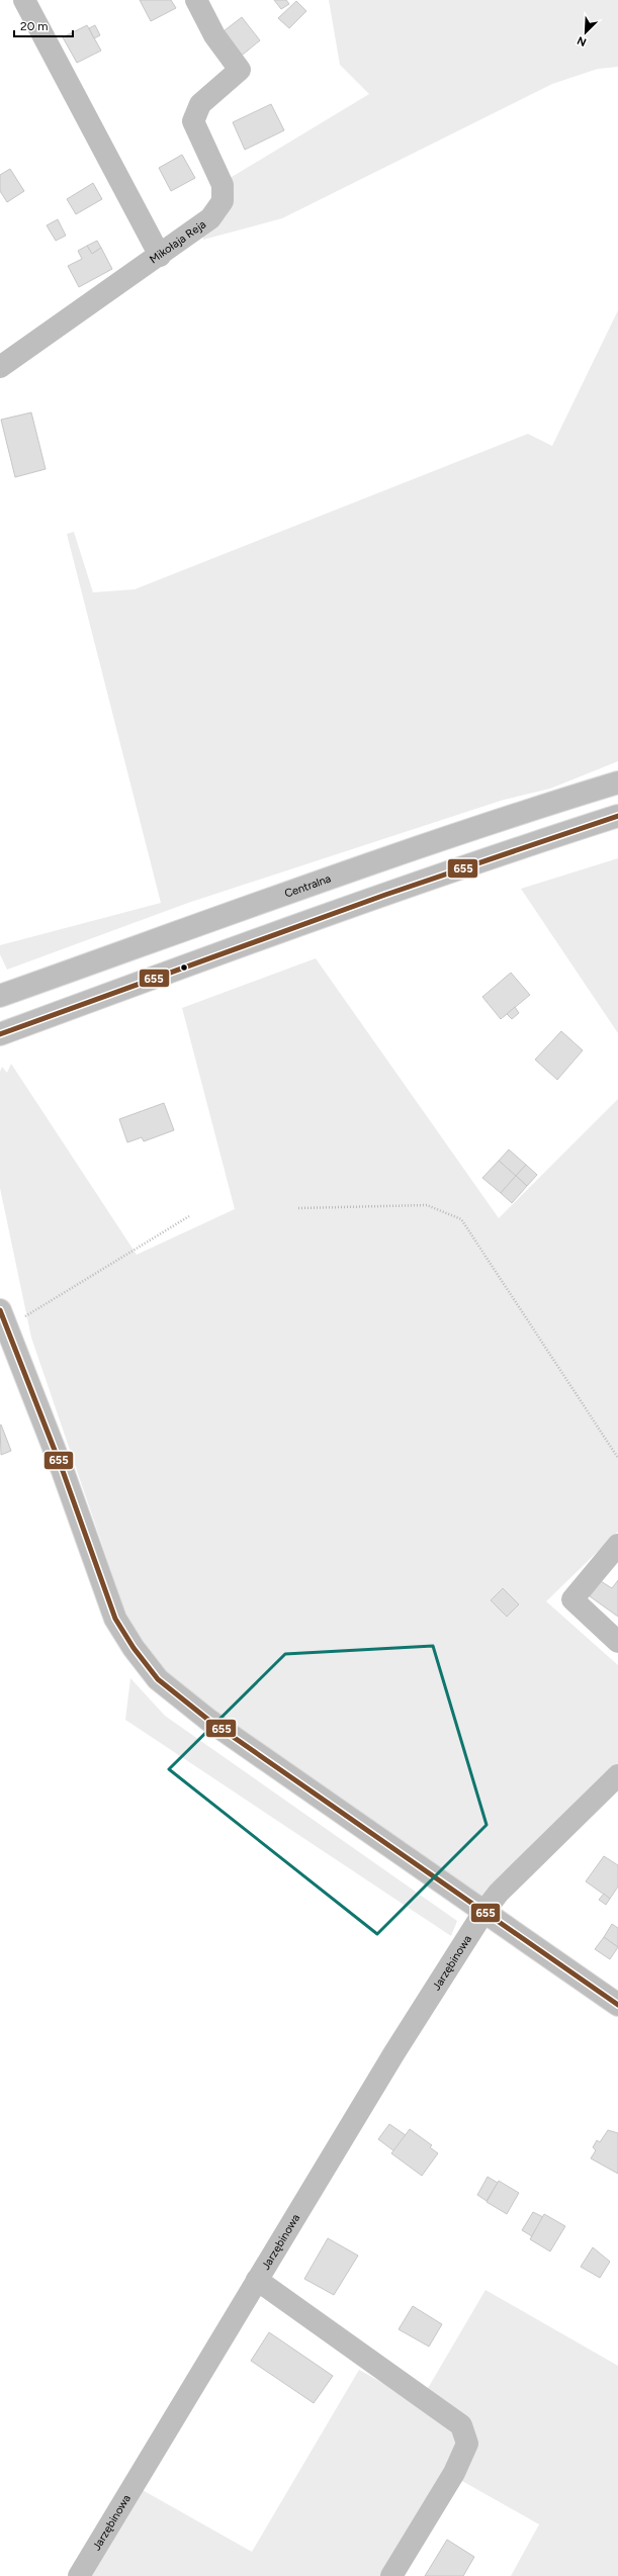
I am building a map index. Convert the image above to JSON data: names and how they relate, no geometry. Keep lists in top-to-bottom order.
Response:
{
  "streets": {
    "main road": ["Mikołaja Reja", "Centralna", "Jarzębinowa"]
  },
  "lines": ["transit line 655"],
  "scale_bar": "20 m",
  "north": "bottom left"
}
